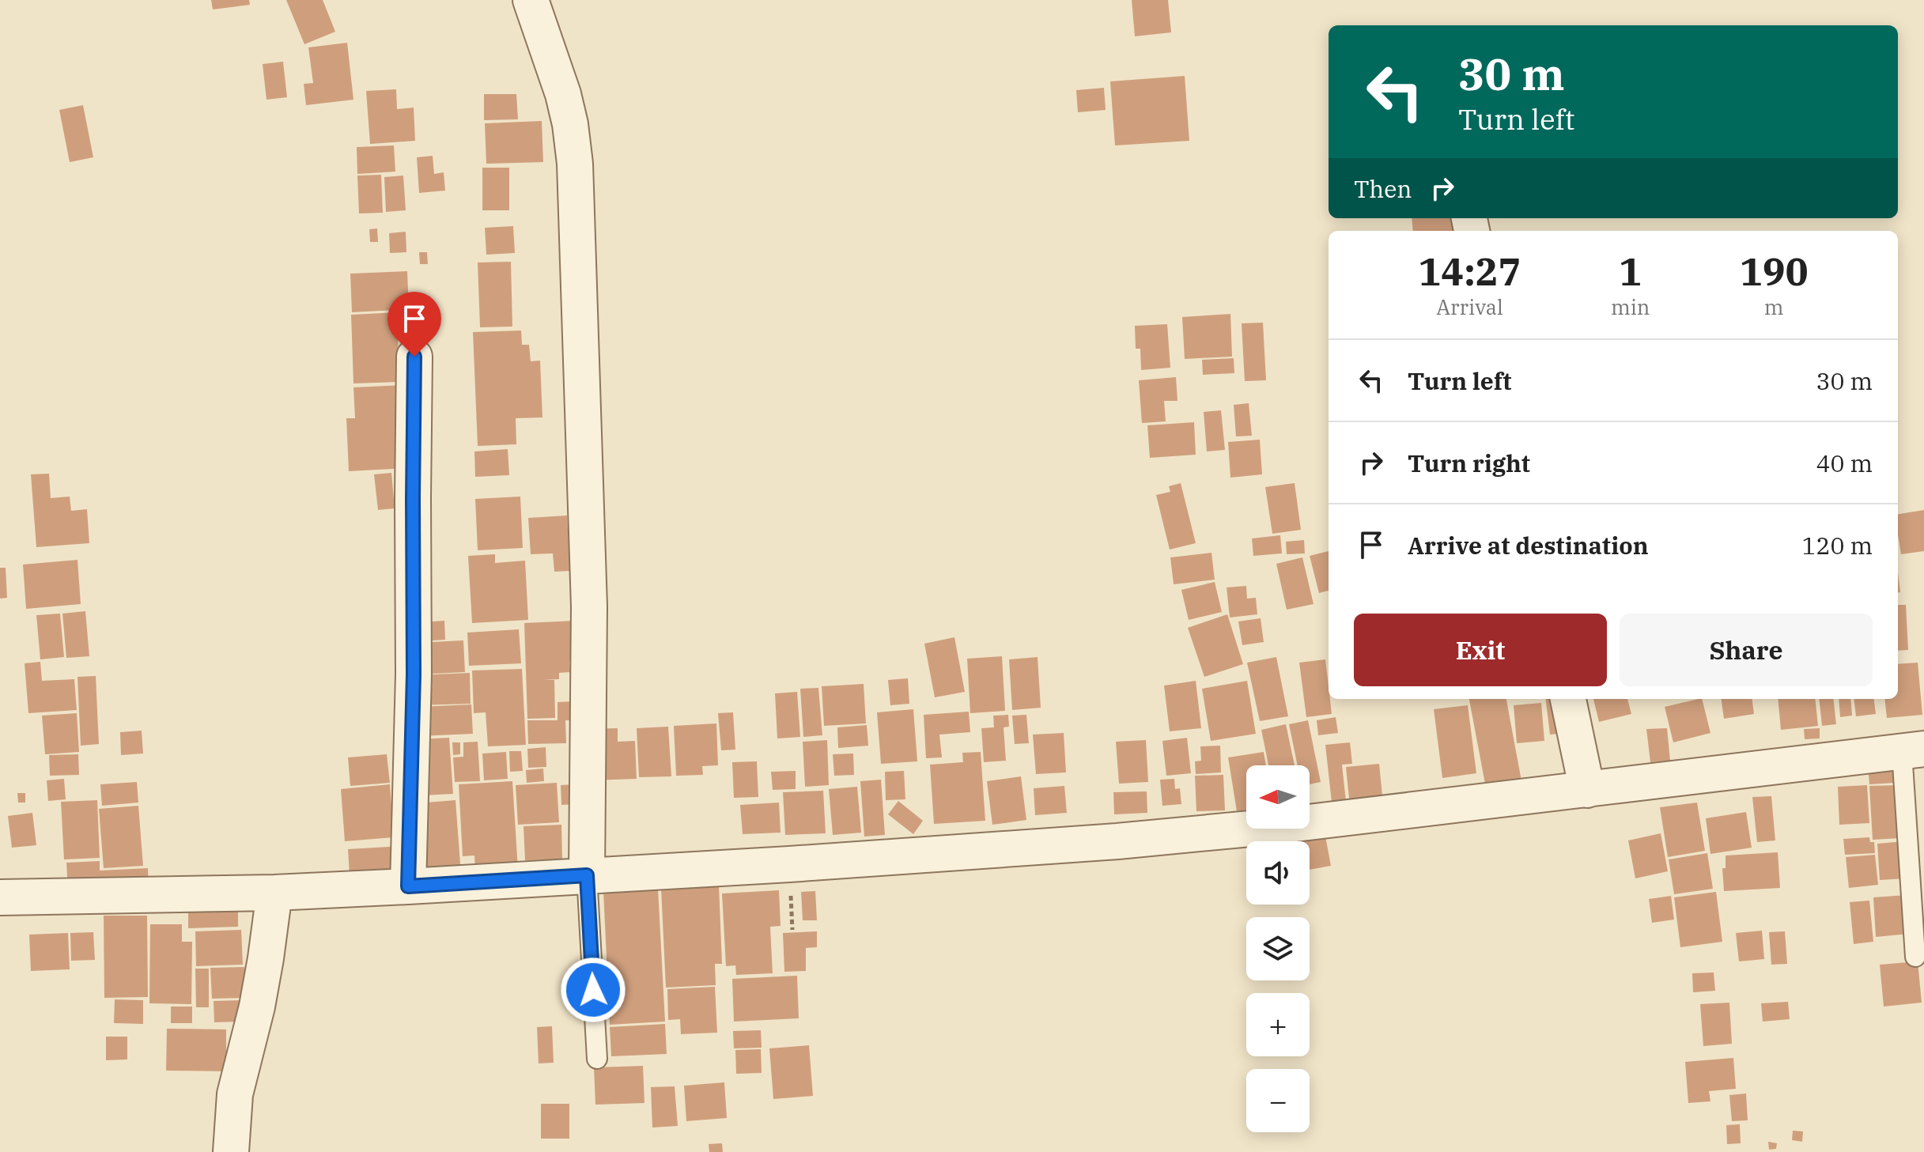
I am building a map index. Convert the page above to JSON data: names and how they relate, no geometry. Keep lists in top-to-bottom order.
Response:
{
  "north": "left",
  "page": {
    "turn": ["30 m", "Turn left"],
    "then": "Then",
    "eta": [
      "14:27",
      "Arrival",
      "1",
      "min",
      "190",
      "m"
    ],
    "list": [
      {
        "name": "Turn left",
        "value": "30 m"
      },
      {
        "name": "Turn right",
        "value": "40 m"
      },
      {
        "name": "Arrive at destination",
        "value": "120 m"
      }
    ],
    "buttons": ["Exit", "Share"],
    "map_buttons": ["+", "−"]
  }
}
